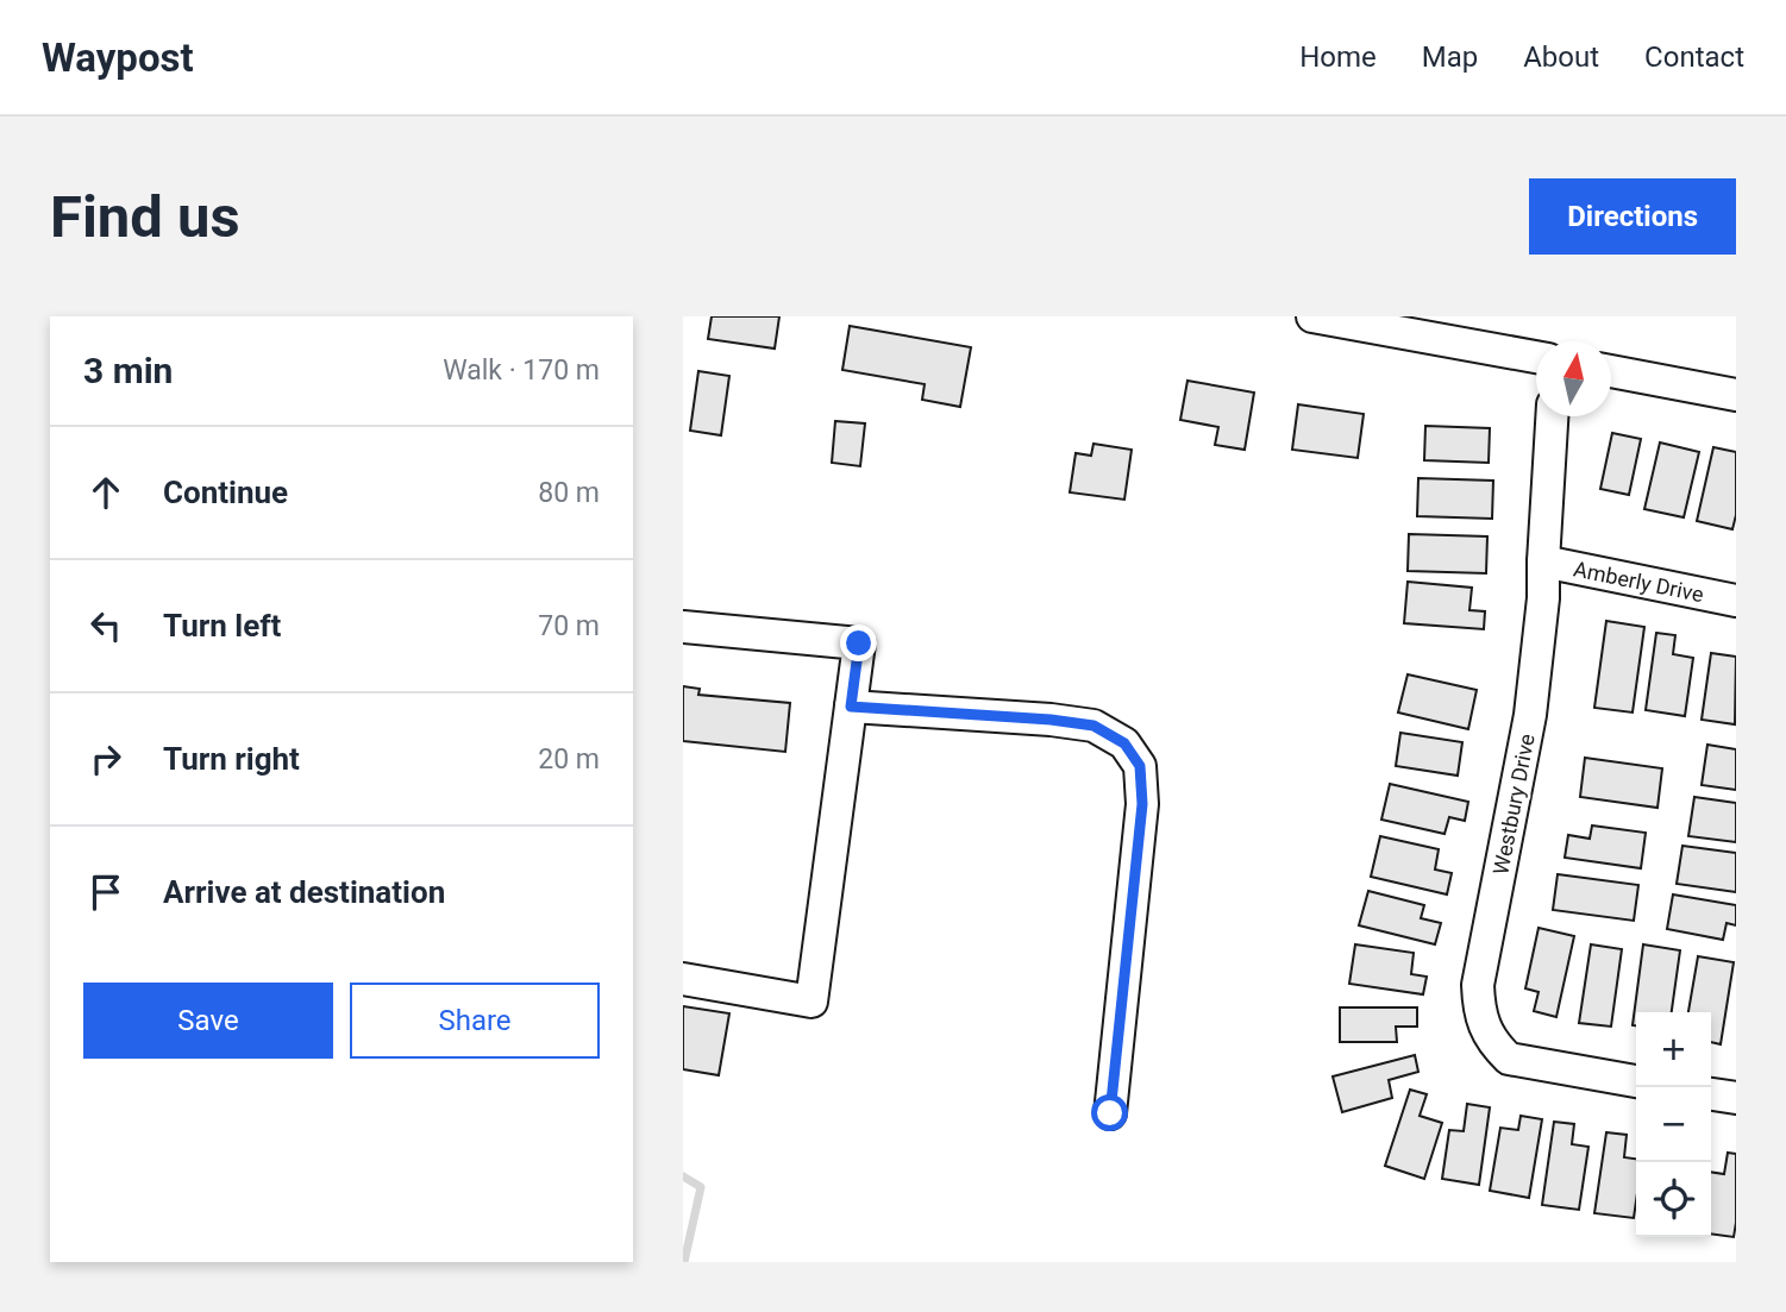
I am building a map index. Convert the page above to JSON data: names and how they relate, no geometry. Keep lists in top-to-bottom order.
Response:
{
  "streets": {
    "street": ["Amberly Drive", "Westbury Drive"]
  },
  "crossings": [
    ["Amberly Drive", "Westbury Drive"]
  ],
  "north": "top",
  "page": {
    "header": "Waypost",
    "nav": [
      "Home",
      "Map",
      "About",
      "Contact"
    ],
    "buttons": [
      "Directions",
      ["Save", "Share"]
    ],
    "title": "Find us",
    "heading": ["3 min", "Walk · 170 m"],
    "list": [
      ["Continue", "80 m"],
      ["Turn left", "70 m"],
      ["Turn right", "20 m"],
      "Arrive at destination"
    ],
    "map_buttons": ["+", "−"]
  }
}
